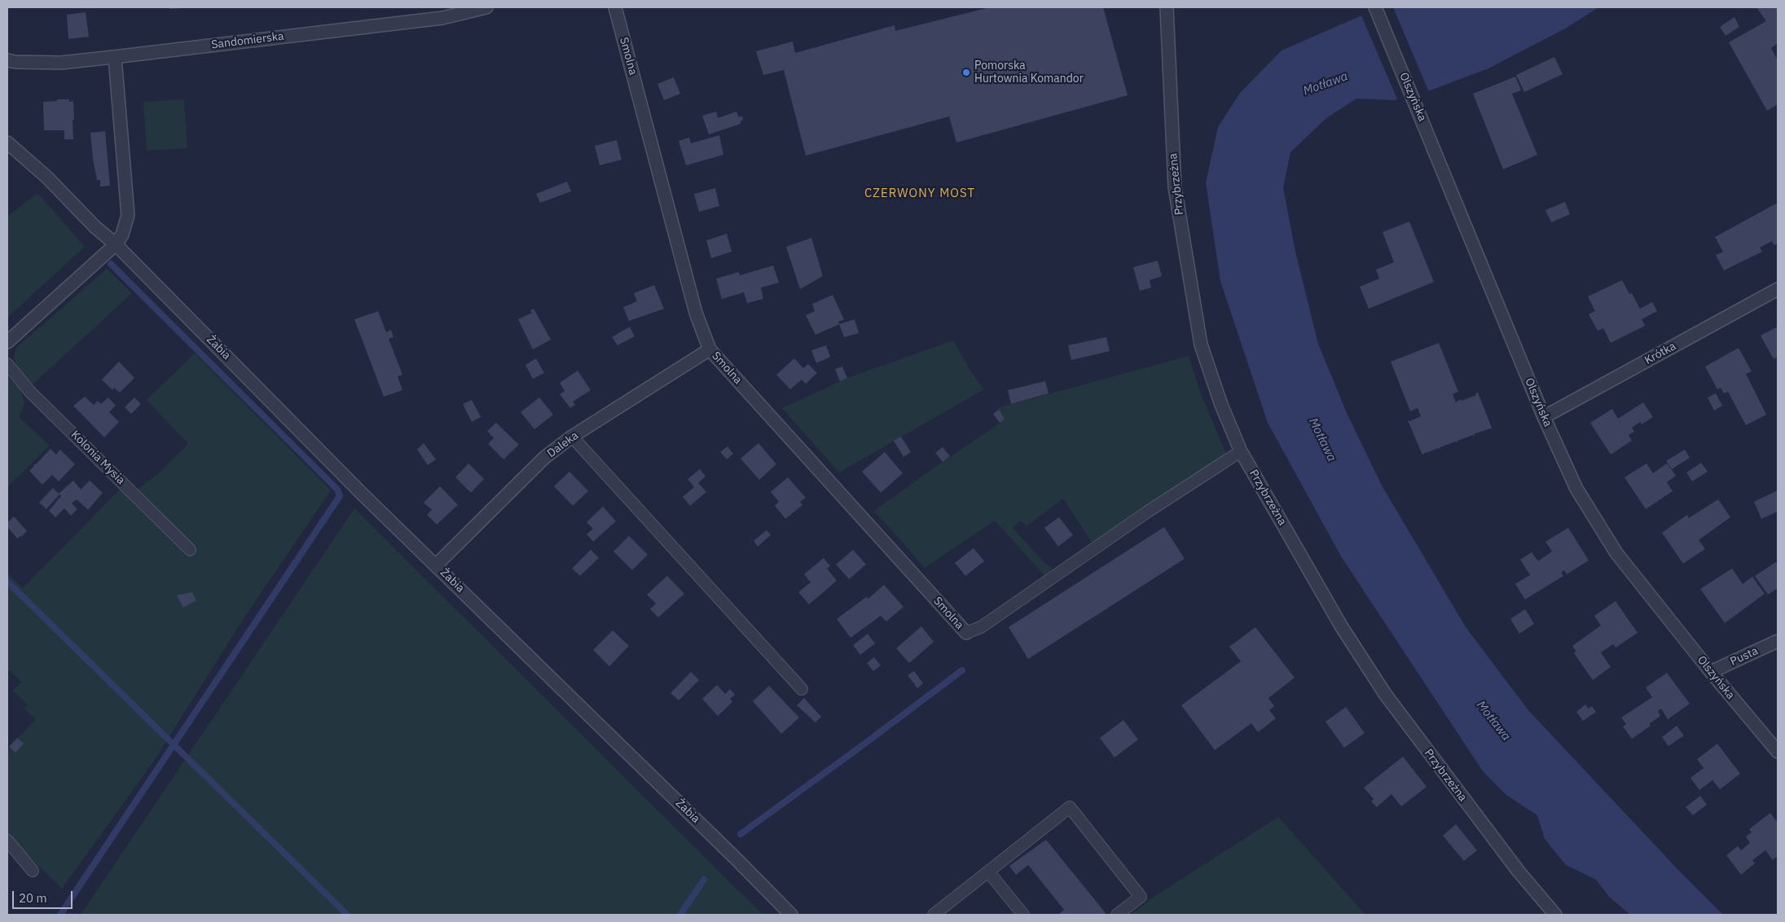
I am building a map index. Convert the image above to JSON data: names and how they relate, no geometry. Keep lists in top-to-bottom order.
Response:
{
  "streets": {
    "street": [
      "Sandomierska",
      "Smolna",
      "Olszyńska",
      "Przybrzeżna",
      "Żabia",
      "Krótka",
      "Daleka",
      "Pusta"
    ],
    "lane": ["Kolonia Mysia"]
  },
  "crossings": [
    ["Smolna", "Daleka"],
    ["Olszyńska", "Krótka"],
    ["Olszyńska", "Pusta"],
    ["Żabia", "Daleka"]
  ],
  "districts": ["CZERWONY MOST"],
  "water": ["Motława"],
  "places": ["Pomorska Hurtownia Komandor"],
  "scale_bar": "20 m"
}
